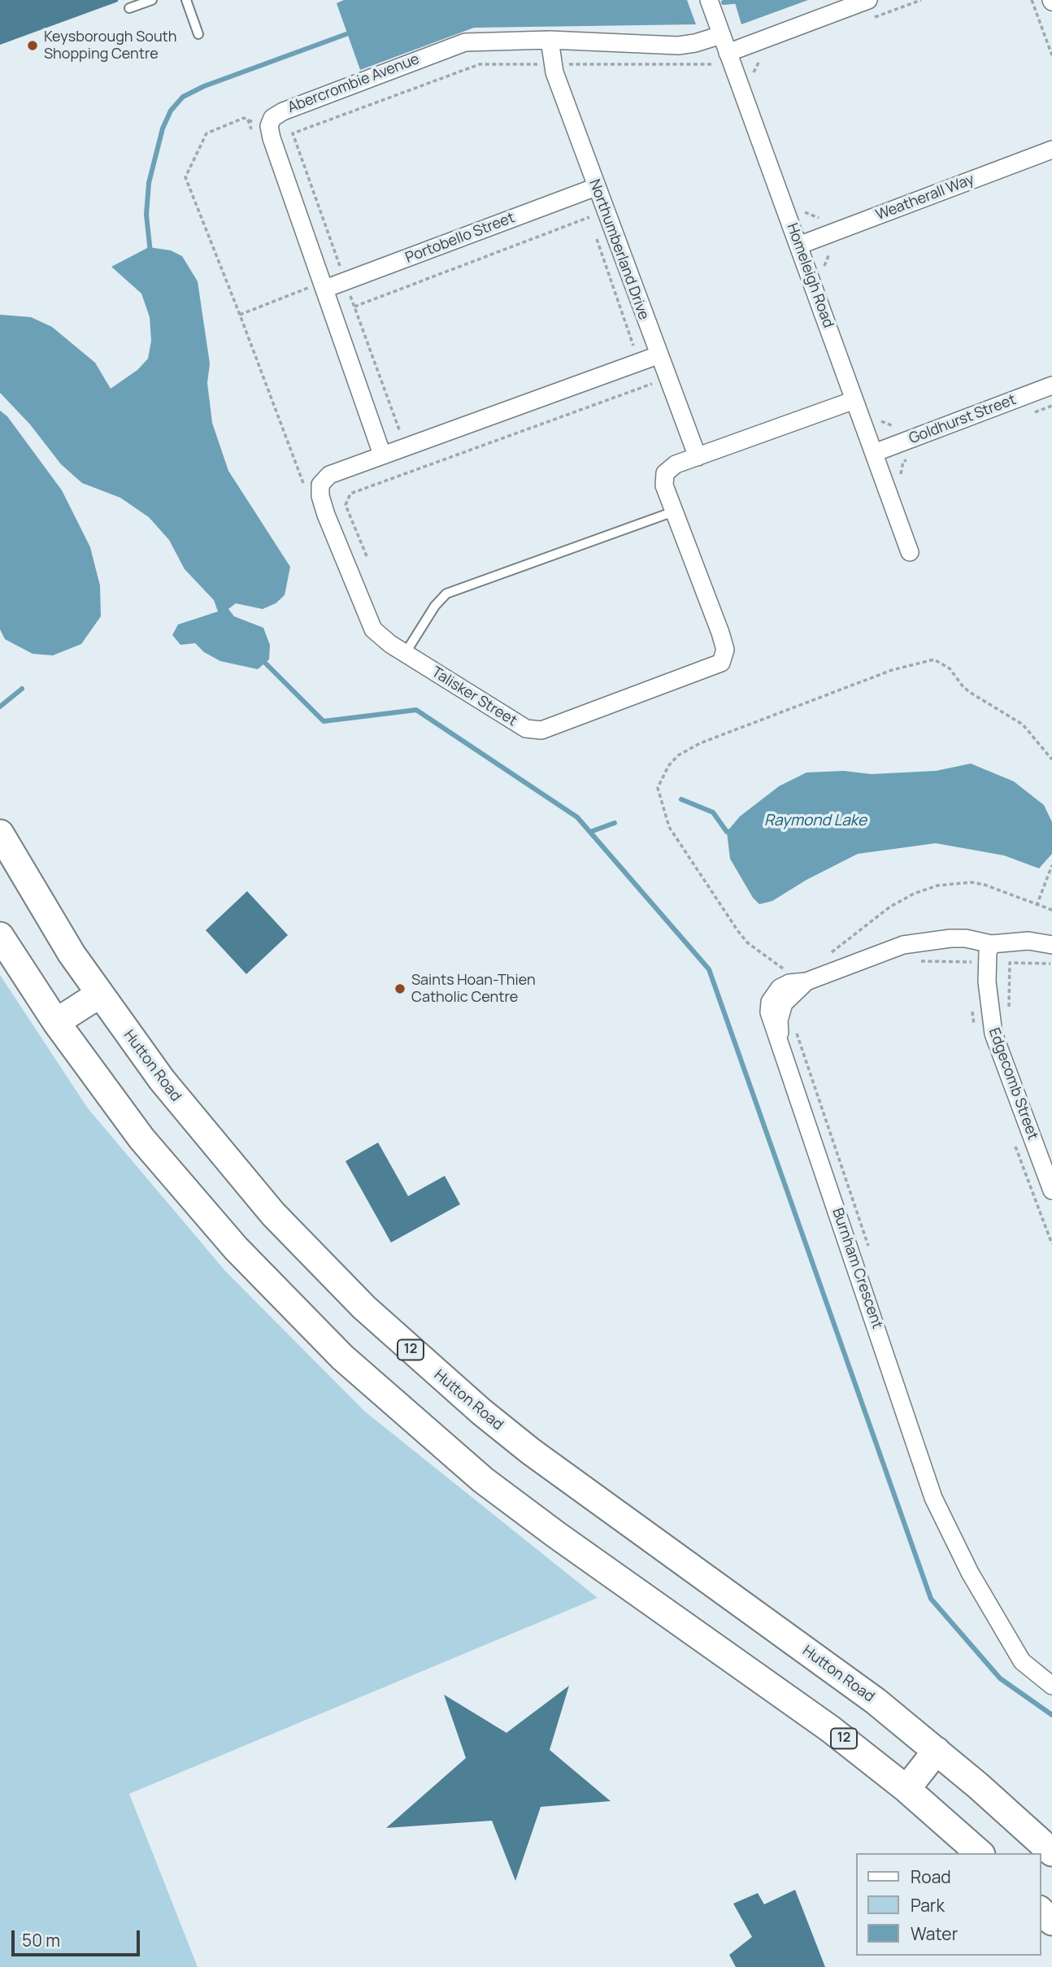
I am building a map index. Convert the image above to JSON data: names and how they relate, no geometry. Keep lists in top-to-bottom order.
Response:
{
  "streets": {
    "main road": ["Hutton Road", "12"],
    "street": [
      "Abercrombie Avenue",
      "Weatherall Way",
      "Portobello Street",
      "Northumberland Drive",
      "Homeleigh Road",
      "Goldhurst Street",
      "Talisker Street",
      "Edgecomb Street",
      "Burnham Crescent"
    ]
  },
  "crossings": [
    ["Abercrombie Avenue", "Northumberland Drive"],
    ["Abercrombie Avenue", "Homeleigh Road"],
    ["Weatherall Way", "Homeleigh Road"],
    ["Portobello Street", "Northumberland Drive"],
    ["Northumberland Drive", "Talisker Street"],
    ["Homeleigh Road", "Goldhurst Street"],
    ["Homeleigh Road", "Talisker Street"],
    ["Edgecomb Street", "Burnham Crescent"]
  ],
  "water": ["Raymond Lake"],
  "places": ["Keysborough South Shopping Centre", "Saints Hoan-Thien Catholic Centre"],
  "legend": ["Road", "Park", "Water"],
  "scale_bar": "50 m"
}
